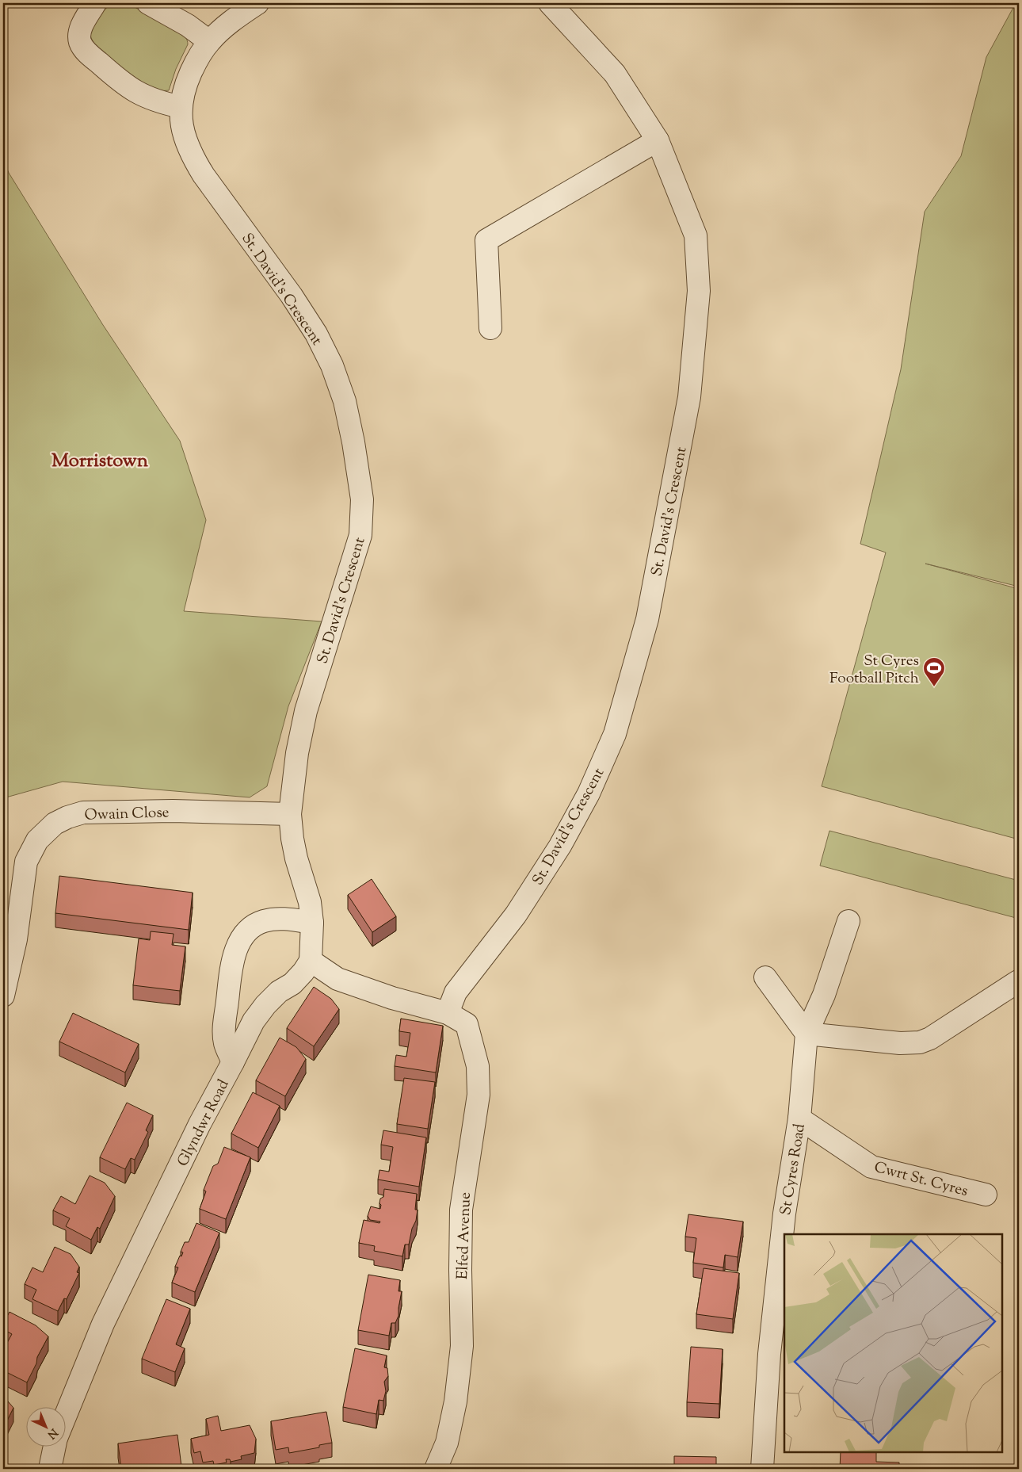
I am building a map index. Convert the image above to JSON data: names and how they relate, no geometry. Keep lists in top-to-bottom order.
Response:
{
  "streets": {
    "street": [
      "St. David's Crescent",
      "Owain Close",
      "Glyndwr Road",
      "St Cyres Road",
      "Cwrt St. Cyres",
      "Elfed Avenue"
    ]
  },
  "crossings": [
    ["St. David's Crescent", "Owain Close"],
    ["St. David's Crescent", "Glyndwr Road"],
    ["St. David's Crescent", "Elfed Avenue"],
    ["St Cyres Road", "Cwrt St. Cyres"]
  ],
  "districts": ["Morristown"],
  "places": {
    "sports": ["St Cyres Football Pitch"]
  },
  "north": "bottom right"
}
